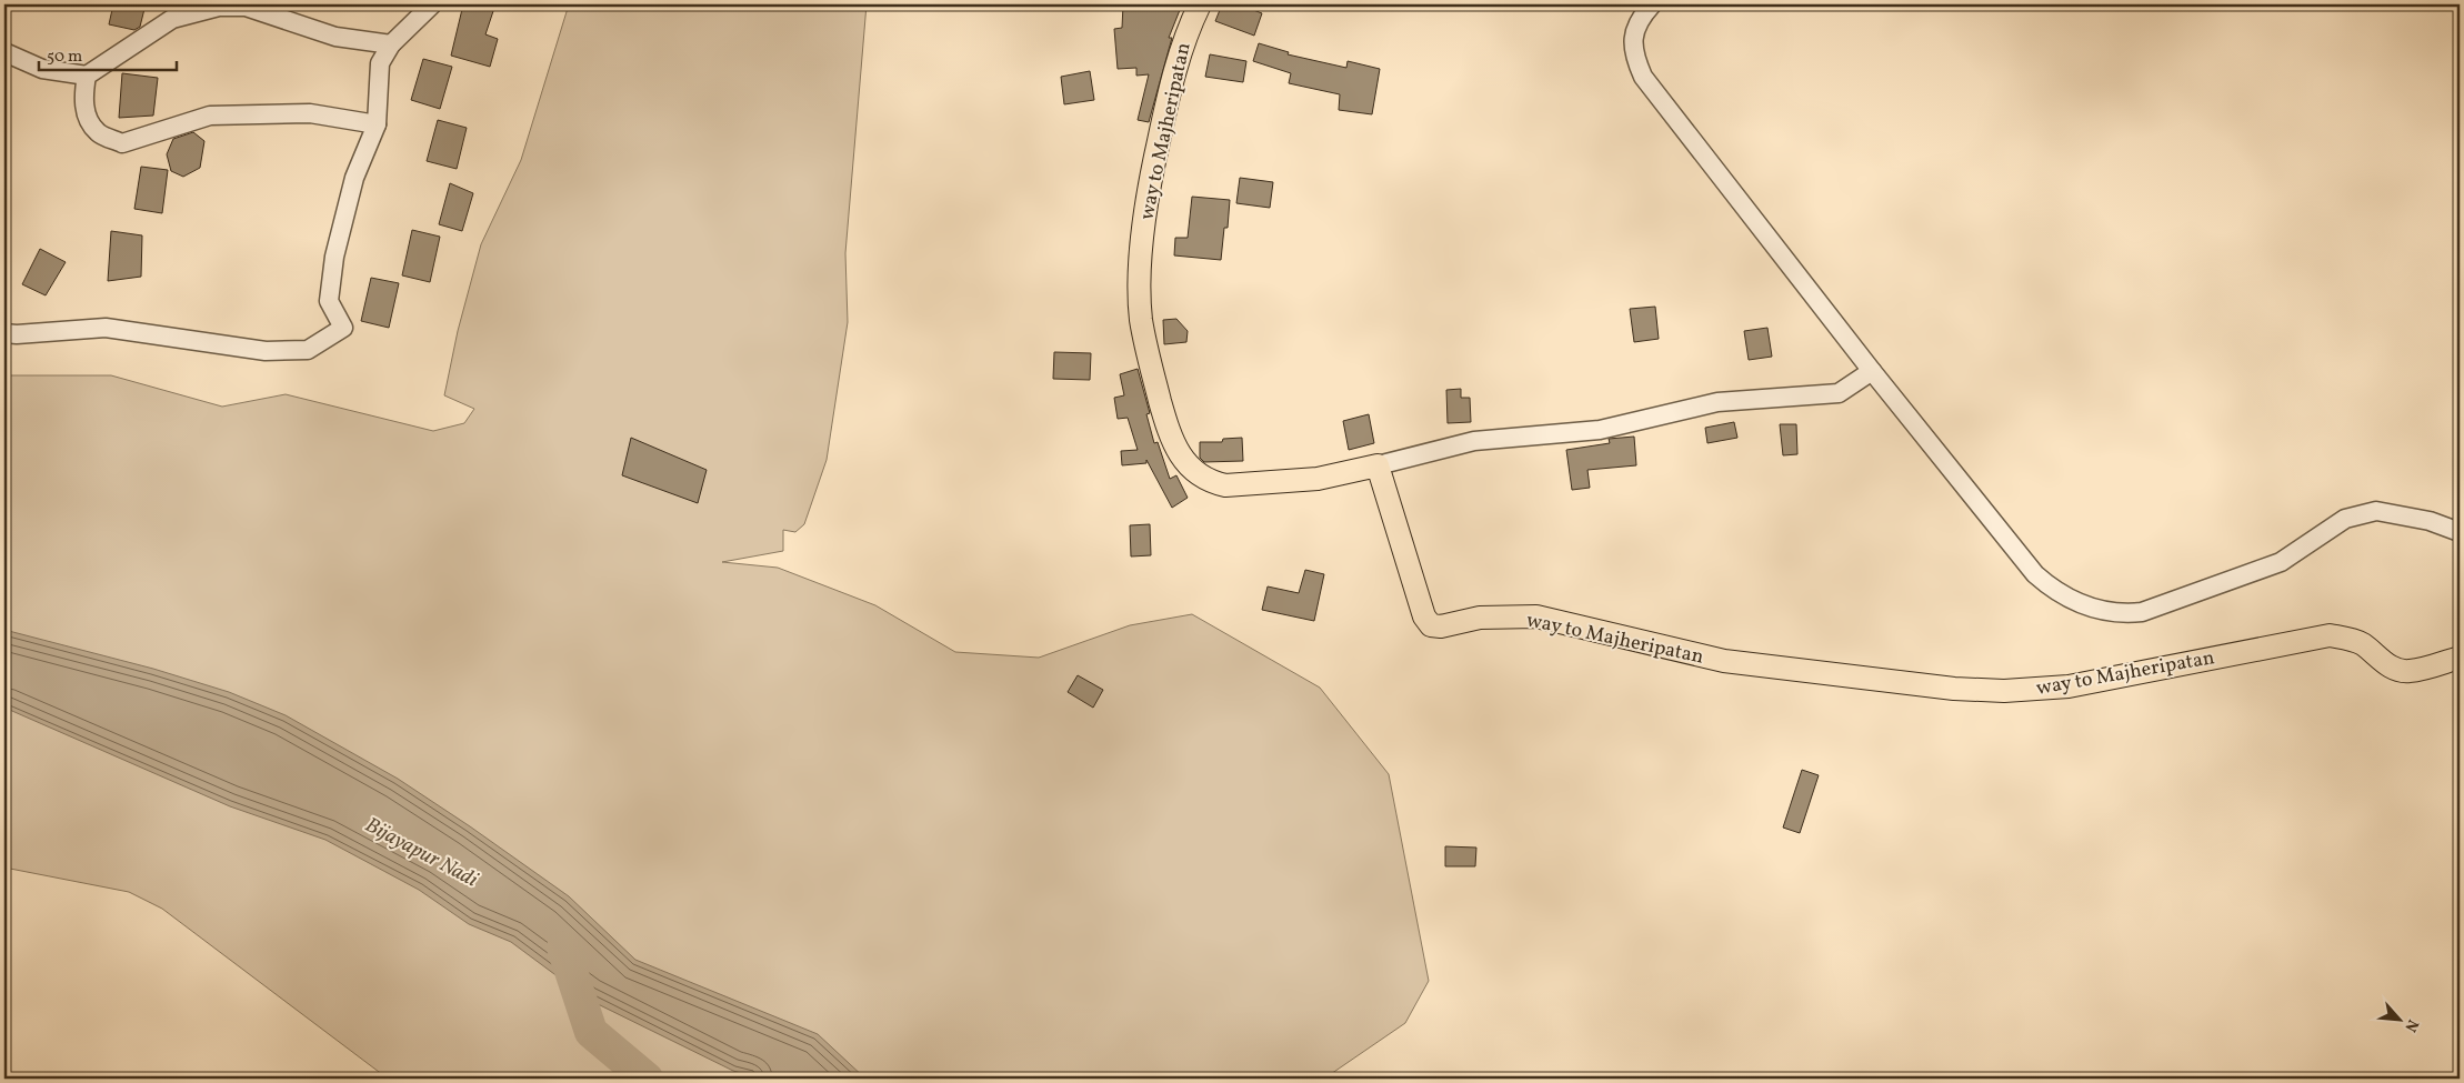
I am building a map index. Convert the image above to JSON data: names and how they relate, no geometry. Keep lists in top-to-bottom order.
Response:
{
  "streets": {
    "main road": ["way to Majheripatan"]
  },
  "water": ["Bijayapur Nadi"],
  "scale_bar": "50 m",
  "north": "bottom right"
}
